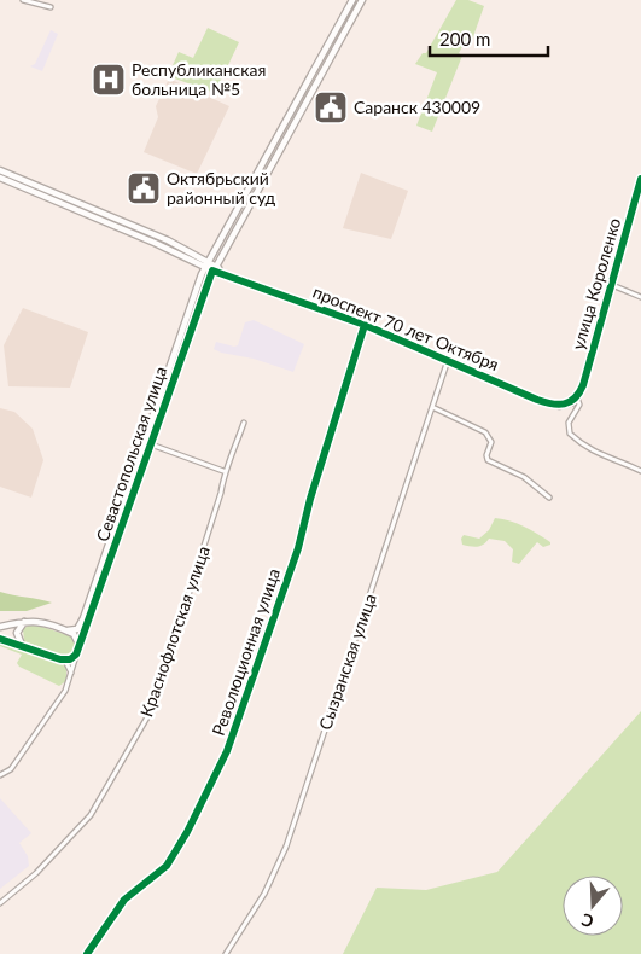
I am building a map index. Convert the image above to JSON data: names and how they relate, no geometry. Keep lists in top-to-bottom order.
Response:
{
  "streets": {
    "street": [
      "улица Короленко",
      "проспект 70 лет Октября",
      "Севастопольская улица",
      "Краснофлотская улица",
      "Революционная улица",
      "Сызранская улица"
    ]
  },
  "crossings": [
    ["улица Короленко", "проспект 70 лет Октября"],
    ["проспект 70 лет Октября", "Севастопольская улица"],
    ["проспект 70 лет Октября", "Революционная улица"],
    ["проспект 70 лет Октября", "Сызранская улица"]
  ],
  "places": {
    "hospital": ["Республиканская больница №5"],
    "public building": ["Саранск 430009", "Октябрьский районный суд"]
  },
  "scale_bar": "200 m",
  "north": "bottom"
}
